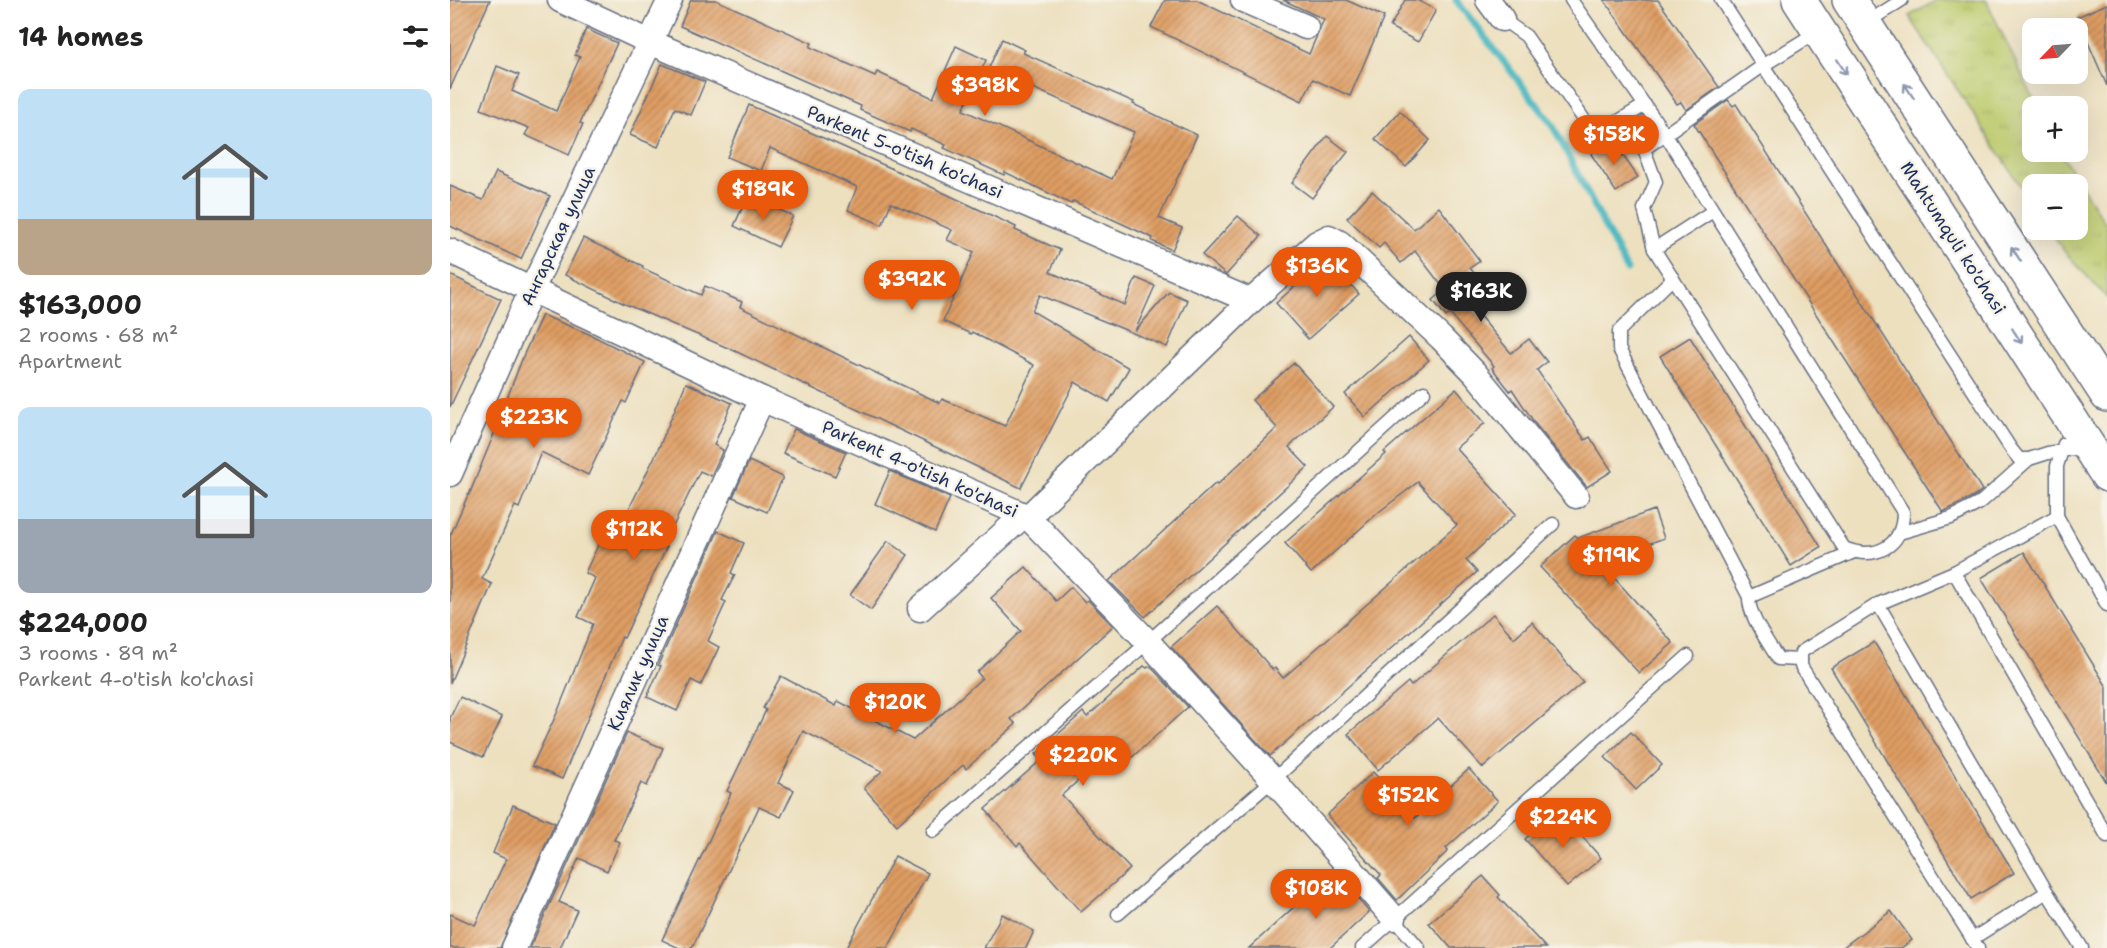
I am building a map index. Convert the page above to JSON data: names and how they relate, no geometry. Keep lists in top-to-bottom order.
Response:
{
  "streets": {
    "main road": ["Mahtumquli ko'chasi"],
    "street": [
      "Parkent 5-o'tish ko'chasi",
      "Ангарская улица",
      "Parkent 4-o'tish ko'chasi",
      "Киялик улица"
    ]
  },
  "crossings": [
    ["Parkent 5-o'tish ko'chasi", "Ангарская улица"],
    ["Ангарская улица", "Parkent 4-o'tish ko'chasi"],
    ["Parkent 4-o'tish ko'chasi", "Киялик улица"]
  ],
  "north": "bottom left",
  "page": {
    "heading": "14 homes",
    "map_buttons": ["+", "−"],
    "price": [
      "$398K",
      "$158K",
      "$189K",
      "$136K",
      "$392K",
      "$163K",
      "$223K",
      "$112K",
      "$119K",
      "$120K",
      "$220K",
      "$152K",
      "$224K",
      "$108K"
    ],
    "list": [
      {
        "name": "$163,000",
        "note": "2 rooms · 68 m² · Apartment"
      },
      {
        "name": "$224,000",
        "note": "3 rooms · 89 m² · Parkent 4-o'tish ko'chasi"
      }
    ]
  }
}
